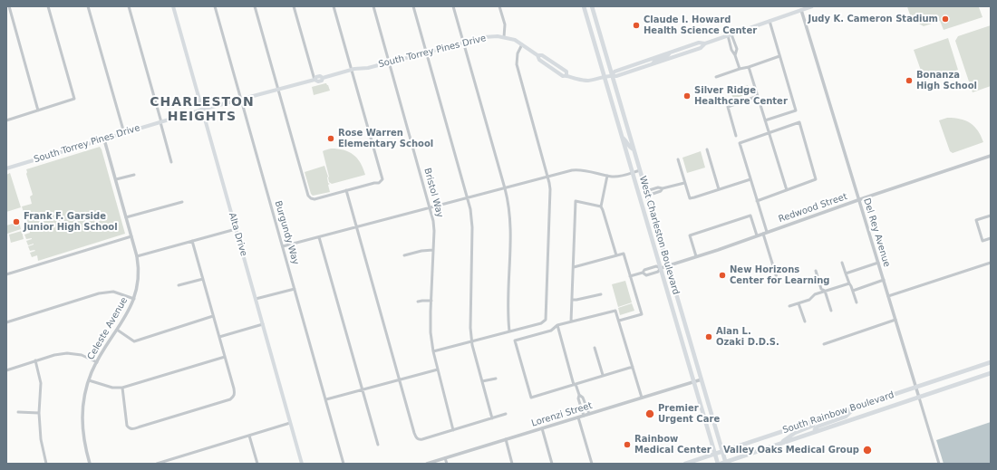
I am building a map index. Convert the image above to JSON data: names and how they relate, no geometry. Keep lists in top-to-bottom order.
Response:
{
  "streets": {
    "main road": [
      "South Torrey Pines Drive",
      "Alta Drive",
      "West Charleston Boulevard",
      "South Rainbow Boulevard"
    ],
    "street": [
      "Bristol Way",
      "Redwood Street",
      "Burgundy Way",
      "Del Rey Avenue",
      "Celeste Avenue",
      "Lorenzi Street"
    ]
  },
  "crossings": [
    ["South Torrey Pines Drive", "Bristol Way"],
    ["South Torrey Pines Drive", "Burgundy Way"],
    ["South Torrey Pines Drive", "Del Rey Avenue"],
    ["South Torrey Pines Drive", "Alta Drive"],
    ["South Torrey Pines Drive", "West Charleston Boulevard"],
    ["South Torrey Pines Drive", "Celeste Avenue"],
    ["Redwood Street", "Del Rey Avenue"],
    ["Redwood Street", "West Charleston Boulevard"],
    ["Del Rey Avenue", "South Rainbow Boulevard"],
    ["West Charleston Boulevard", "South Rainbow Boulevard"],
    ["West Charleston Boulevard", "Lorenzi Street"]
  ],
  "districts": ["CHARLESTON HEIGHTS"],
  "places": [
    "Judy K. Cameron Stadium",
    "Claude I. Howard Health Science Center",
    "Bonanza High School",
    "Silver Ridge Healthcare Center",
    "Rose Warren Elementary School",
    "Frank F. Garside Junior High School",
    "New Horizons Center for Learning",
    "Alan L. Ozaki D.D.S.",
    "Premier Urgent Care",
    "Rainbow Medical Center",
    "Valley Oaks Medical Group"
  ]
}
